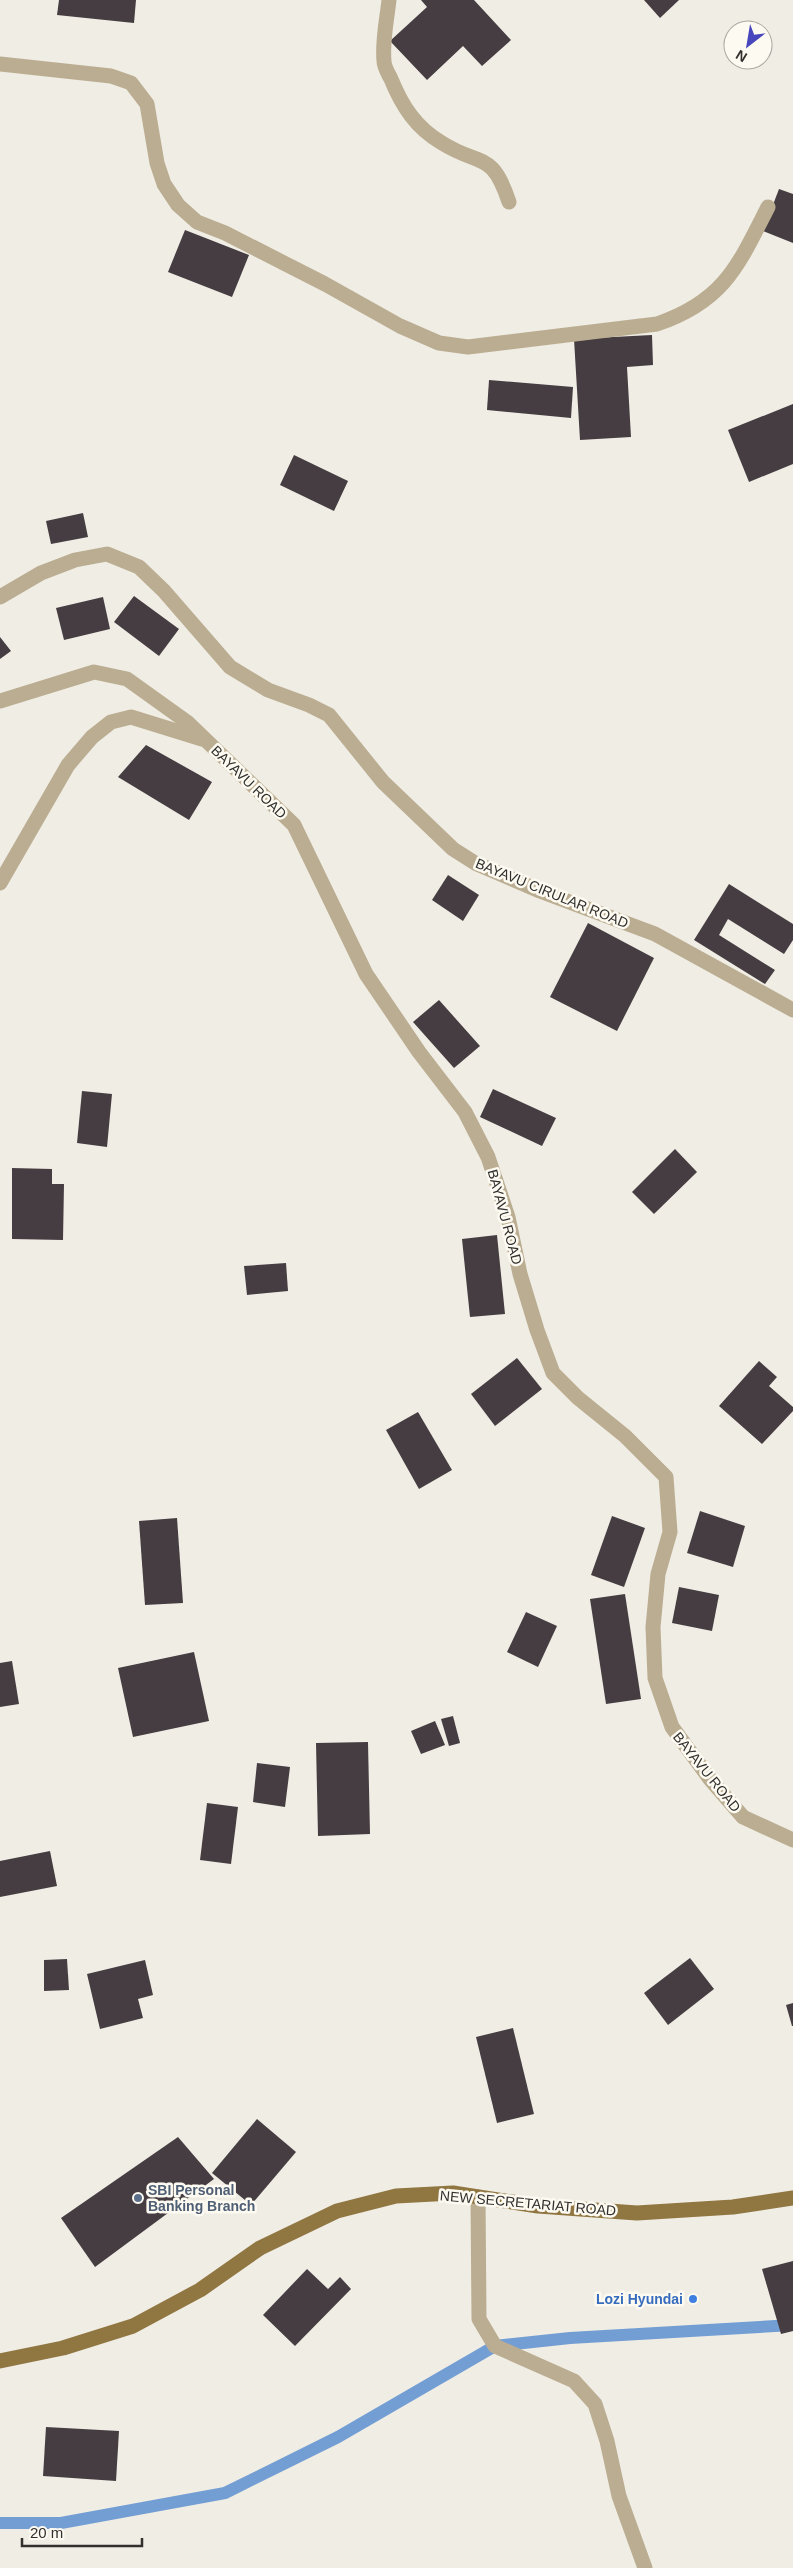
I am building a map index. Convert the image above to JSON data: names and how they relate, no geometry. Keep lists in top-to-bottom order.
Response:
{
  "streets": {
    "main road": ["NEW SECRETARIAT ROAD"],
    "street": ["BAYAVU ROAD", "BAYAVU CIRULAR ROAD"]
  },
  "places": ["SBI Personal Banking Branch", "Lozi Hyundai"],
  "scale_bar": "20 m",
  "north": "bottom left"
}
